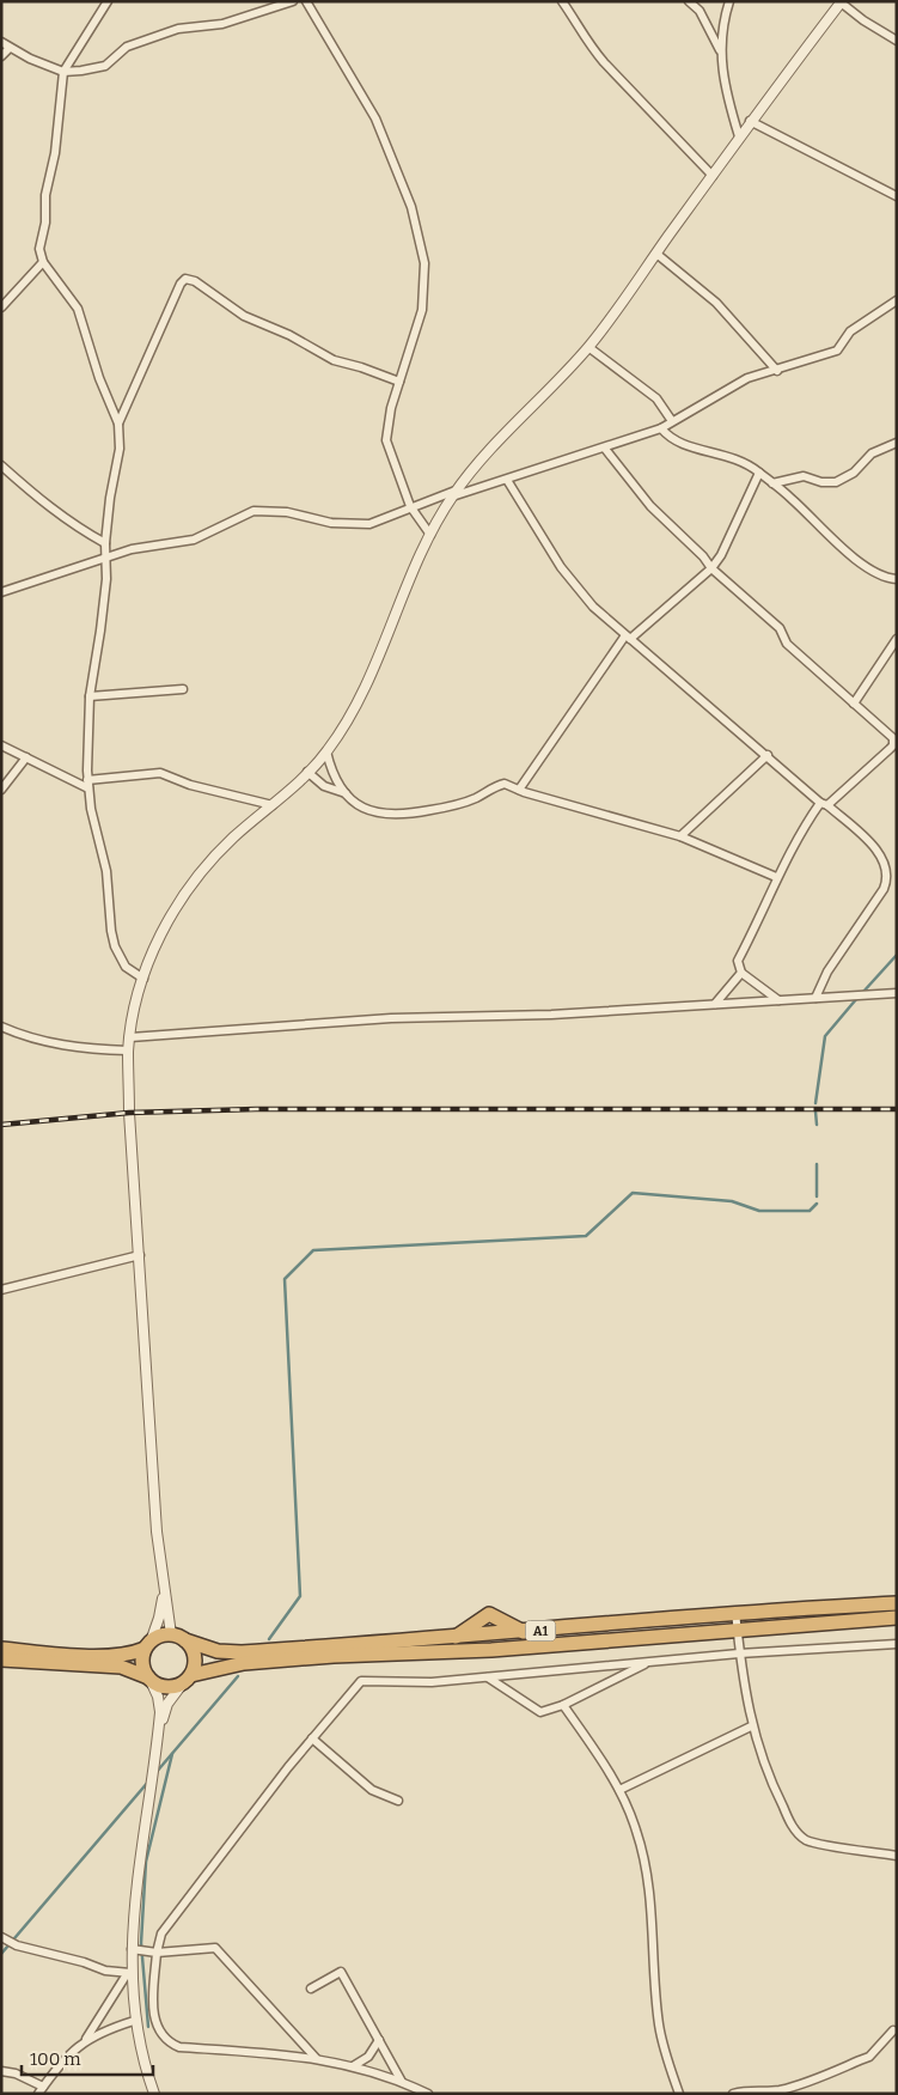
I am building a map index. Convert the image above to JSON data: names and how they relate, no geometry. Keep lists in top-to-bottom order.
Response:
{
  "streets": {
    "highway": ["A1"]
  },
  "scale_bar": "100 m"
}
